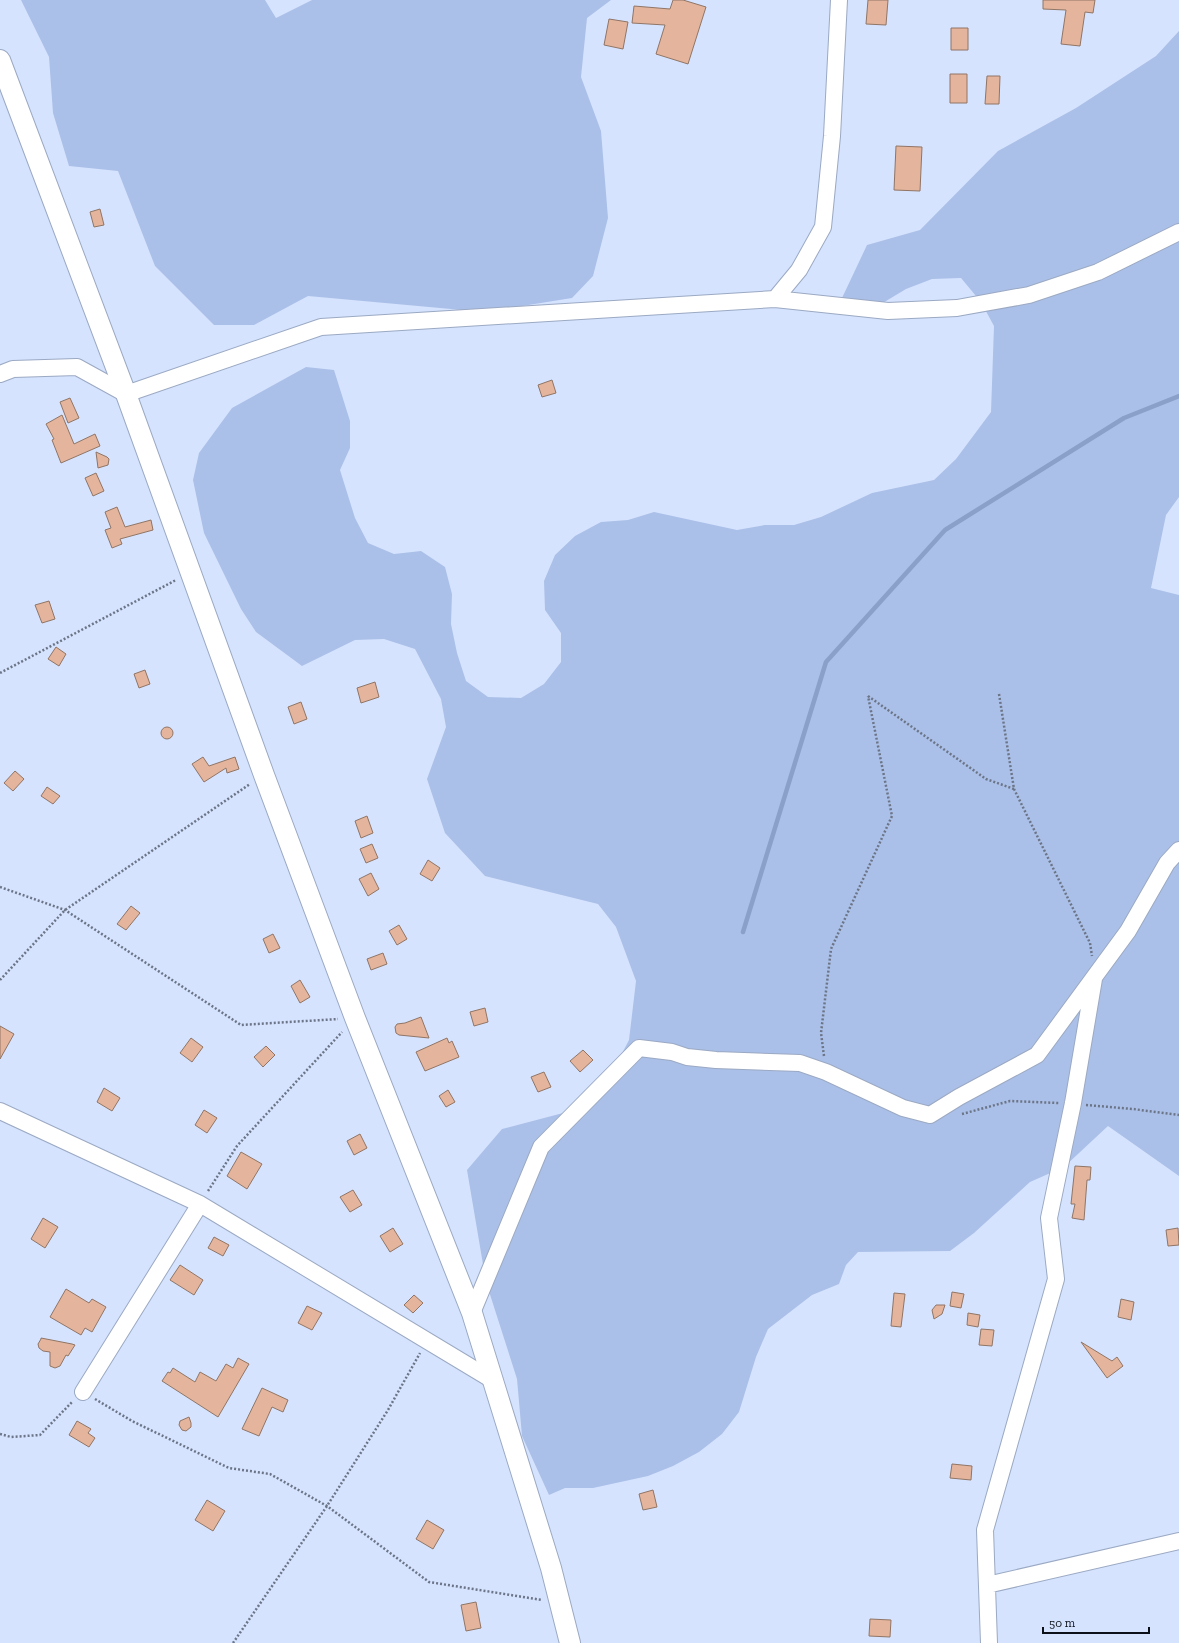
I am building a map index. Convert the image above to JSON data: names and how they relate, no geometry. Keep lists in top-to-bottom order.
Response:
{
  "scale_bar": "50 m"
}
